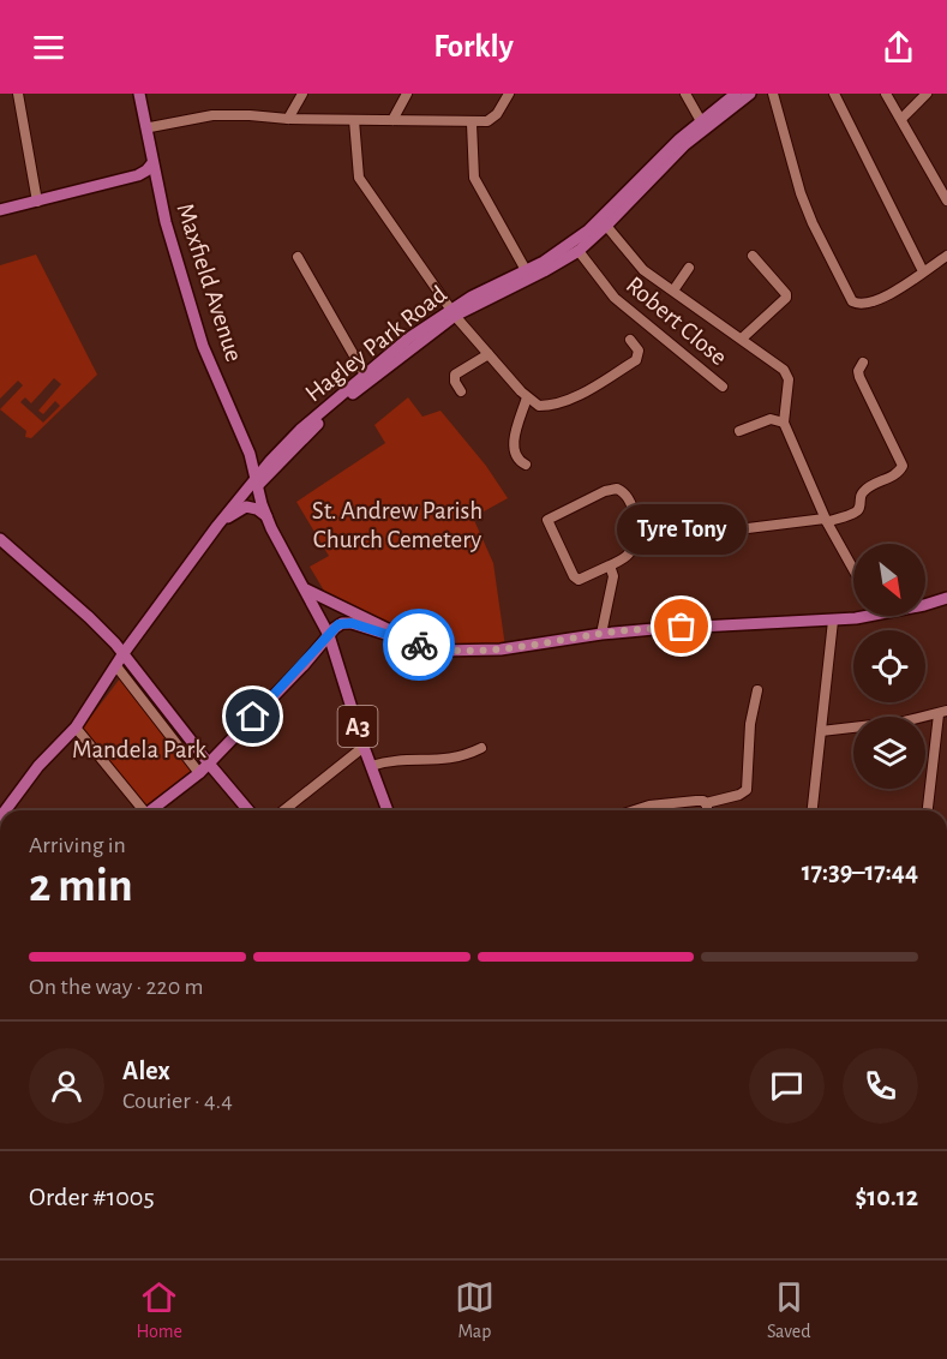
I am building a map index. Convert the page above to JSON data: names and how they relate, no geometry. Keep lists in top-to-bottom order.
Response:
{
  "streets": {
    "main road": ["Maxfield Avenue", "Hagley Park Road", "A3"],
    "street": ["Robert Close"]
  },
  "crossings": [
    ["Maxfield Avenue", "Hagley Park Road"],
    ["Maxfield Avenue", "A3"],
    ["Robert Close", "Hagley Park Road"],
    ["Hagley Park Road", "A3"]
  ],
  "parks": ["St. Andrew Parish Church Cemetery", "Mandela Park"],
  "places": ["Tyre Tony"],
  "north": "bottom right",
  "page": {
    "header": "Forkly",
    "bubble": "Tyre Tony",
    "heading": ["2 min", "Arriving in", "17:39–17:44"],
    "panel": [
      "Alex",
      "Courier · 4.4",
      "Order #1005",
      "$10.12"
    ],
    "bar": "On the way · 220 m",
    "tabs": ["Home", "Map", "Saved"]
  }
}
